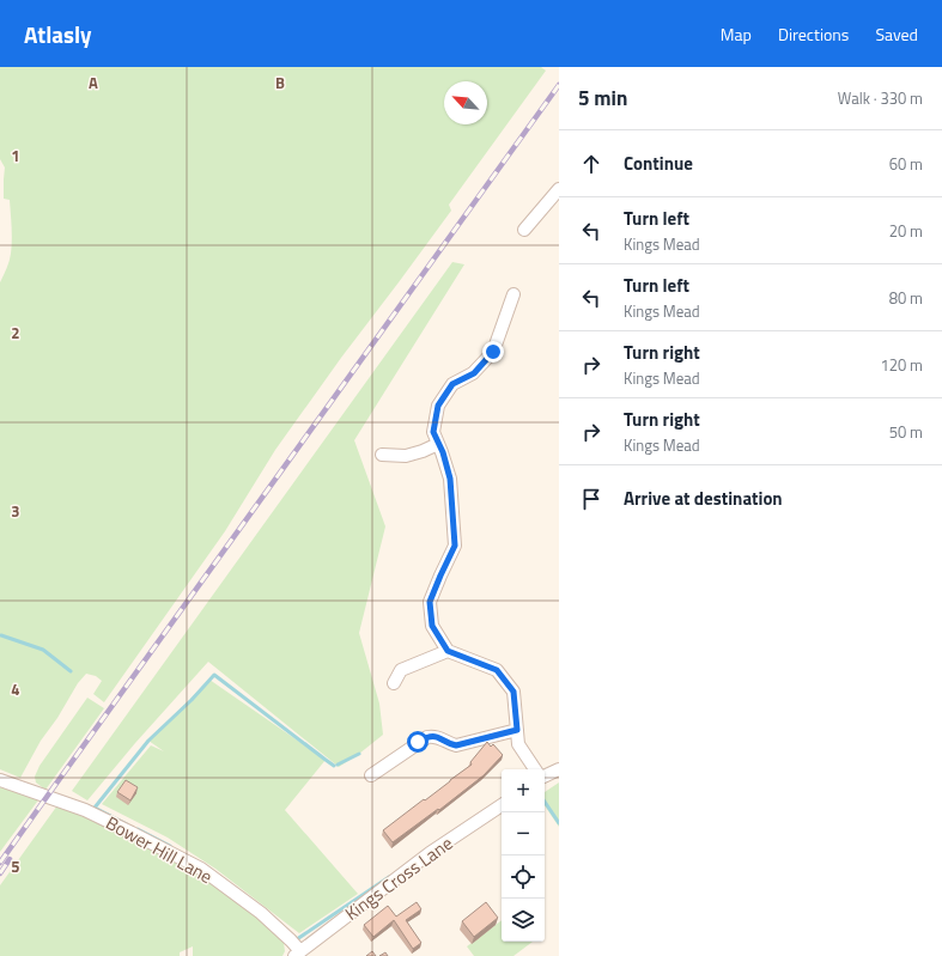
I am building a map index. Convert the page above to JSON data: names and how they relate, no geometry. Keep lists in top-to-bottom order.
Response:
{
  "streets": {
    "street": ["Bower Hill Lane", "Kings Cross Lane"]
  },
  "crossings": [
    ["Bower Hill Lane", "Kings Cross Lane"]
  ],
  "north": "top left",
  "page": {
    "header": "Atlasly",
    "nav": ["Map", "Directions", "Saved"],
    "heading": ["5 min", "Walk · 330 m"],
    "list": [
      ["Continue", "60 m"],
      ["Turn left", "Kings Mead", "20 m"],
      ["Turn left", "Kings Mead", "80 m"],
      ["Turn right", "Kings Mead", "120 m"],
      ["Turn right", "Kings Mead", "50 m"],
      "Arrive at destination"
    ],
    "map_buttons": ["+", "−"]
  },
  "grid": {
    "columns": ["A", "B"],
    "rows": [
      "1",
      "2",
      "3",
      "4",
      "5"
    ]
  }
}
